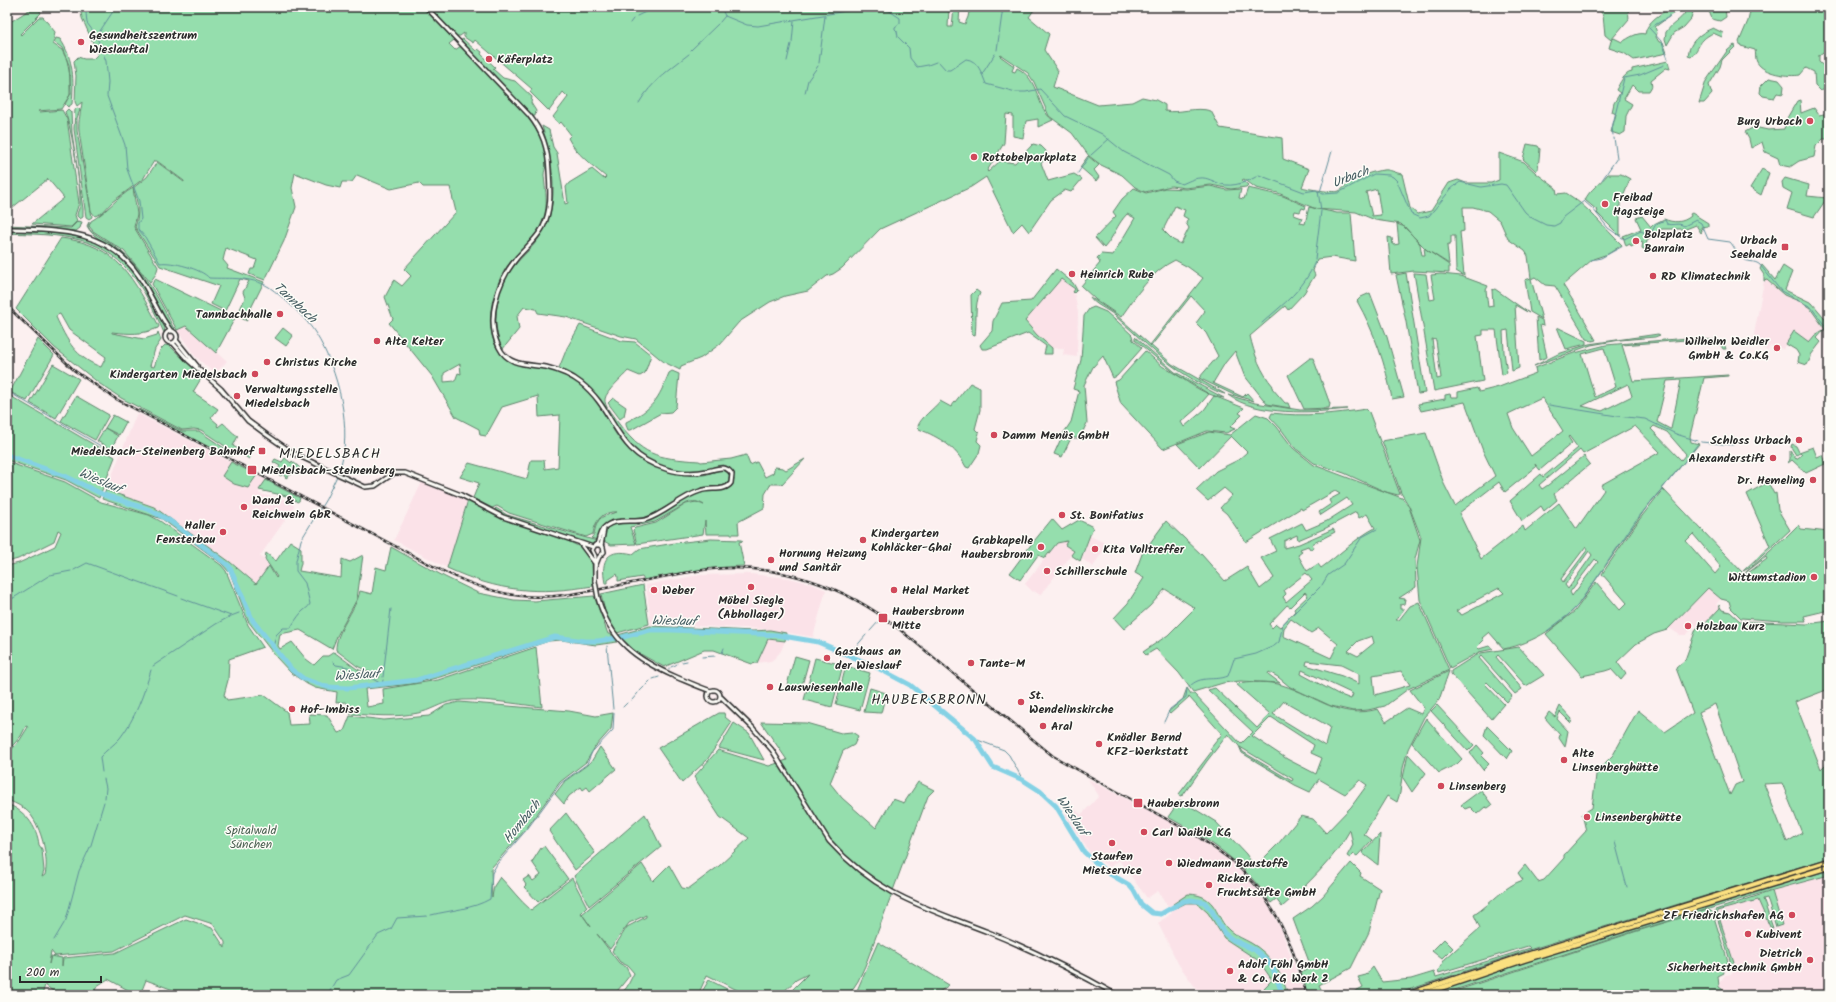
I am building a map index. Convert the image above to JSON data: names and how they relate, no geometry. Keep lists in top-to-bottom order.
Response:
{
  "districts": ["MIEDELSBACH", "HAUBERSBRONN"],
  "water": [
    "Urbach",
    "Tannbach",
    "Wieslauf",
    "Hombach"
  ],
  "parks": ["Spitalwald Sünchen"],
  "places": {
    "other": [
      "Gesundheitszentrum Wieslauftal",
      "Käferplatz",
      "Burg Urbach",
      "Rottobelparkplatz",
      "Freibad Hagsteige",
      "Bolzplatz Banrain",
      "Heinrich Rube",
      "RD Klimatechnik",
      "Tannbachhalle",
      "Alte Kelter",
      "Wilhelm Weidler GmbH & Co.KG",
      "Christus Kirche",
      "Kindergarten Miedelsbach",
      "Verwaltungsstelle Miedelsbach",
      "Damm Menüs GmbH",
      "Schloss Urbach",
      "Alexanderstift",
      "Dr. Hemeling",
      "Wand & Reichwein GbR",
      "St. Bonifatius",
      "Haller Fensterbau",
      "Kindergarten Kohläcker-Ghai",
      "Grabkapelle Haubersbronn",
      "Kita Volltreffer",
      "Hornung Heizung und Sanitär",
      "Schillerschule",
      "Wittumstadion",
      "Möbel Siegle (Abhollager)",
      "Weber",
      "Helal Market",
      "Holzbau Kurz",
      "Gasthaus an der Wieslauf",
      "Tante-M",
      "Lauswiesenhalle",
      "St. Wendelinskirche",
      "Hof-Imbiss",
      "Aral",
      "Knödler Bernd KFZ-Werkstatt",
      "Alte Linsenberghütte",
      "Linsenberg",
      "Linsenberghütte",
      "Carl Waible KG",
      "Staufen Mietservice",
      "Wiedmann Baustoffe",
      "Ricker Fruchtsäfte GmbH",
      "ZF Friedrichshafen AG",
      "Kubivent",
      "Dietrich Sicherheitstechnik GmbH",
      "Adolf Föhl GmbH & Co. KG Werk 2"
    ],
    "transit": [
      "Urbach Seehalde",
      "Miedelsbach-Steinenberg Bahnhof",
      "Miedelsbach-Steinenberg",
      "Haubersbronn Mitte",
      "Haubersbronn"
    ]
  },
  "scale_bar": "200 m"
}
